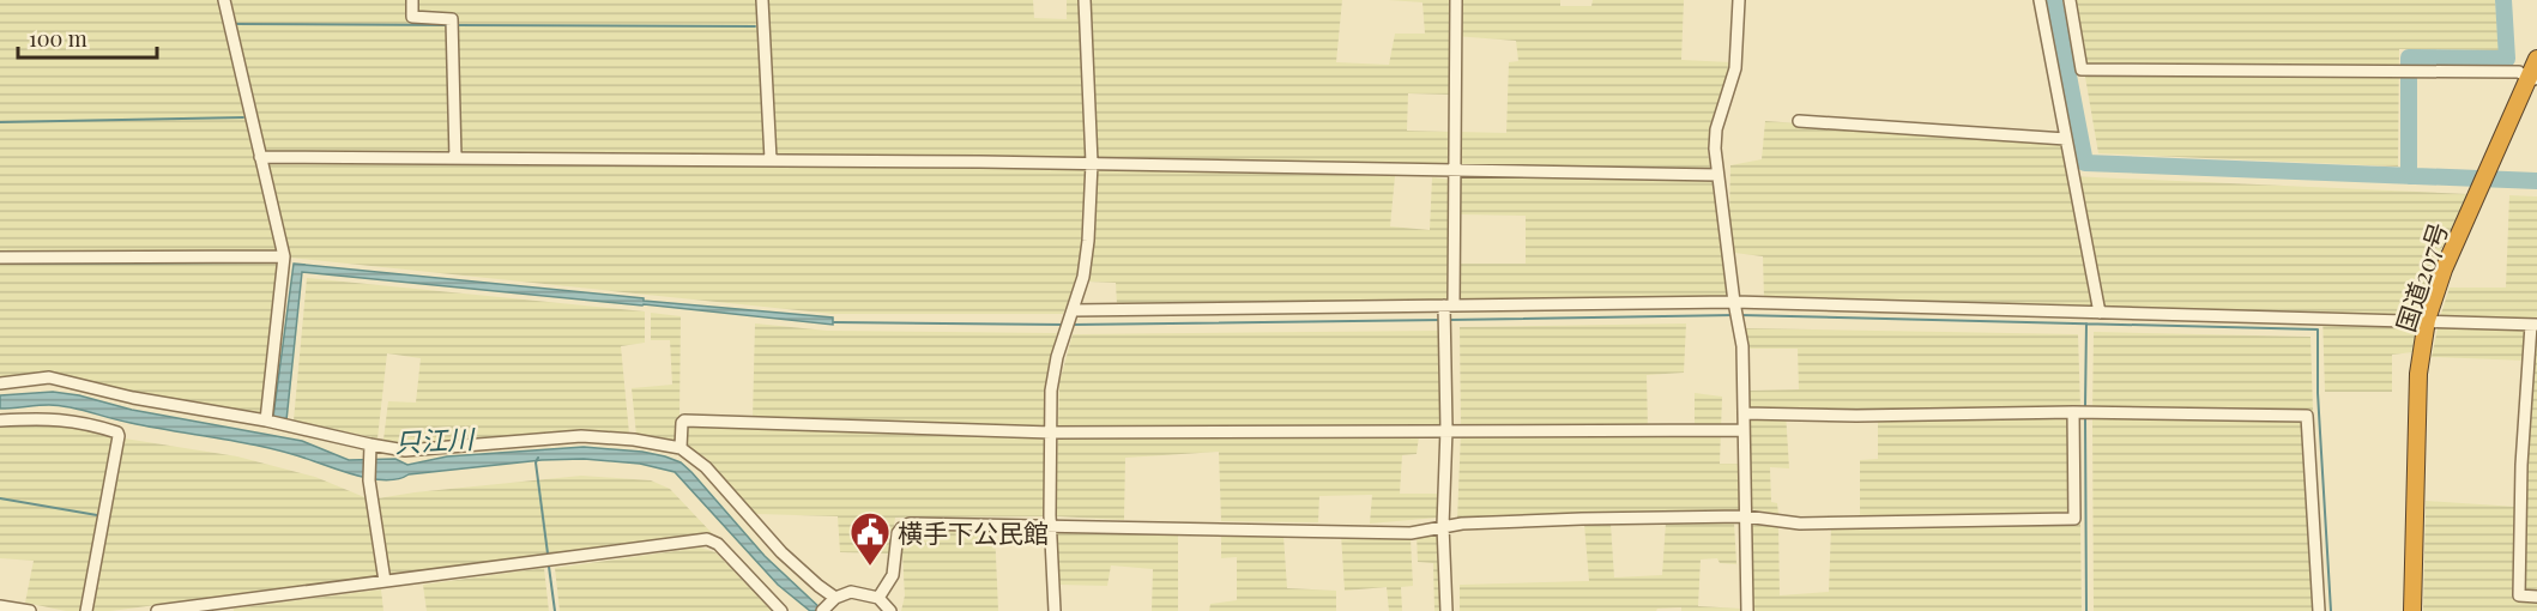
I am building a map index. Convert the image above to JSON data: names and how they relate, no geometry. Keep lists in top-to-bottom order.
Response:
{
  "streets": {
    "highway": ["国道207号"]
  },
  "water": ["只江川"],
  "places": {
    "public building": ["横手下公民館"]
  },
  "scale_bar": "100 m"
}
